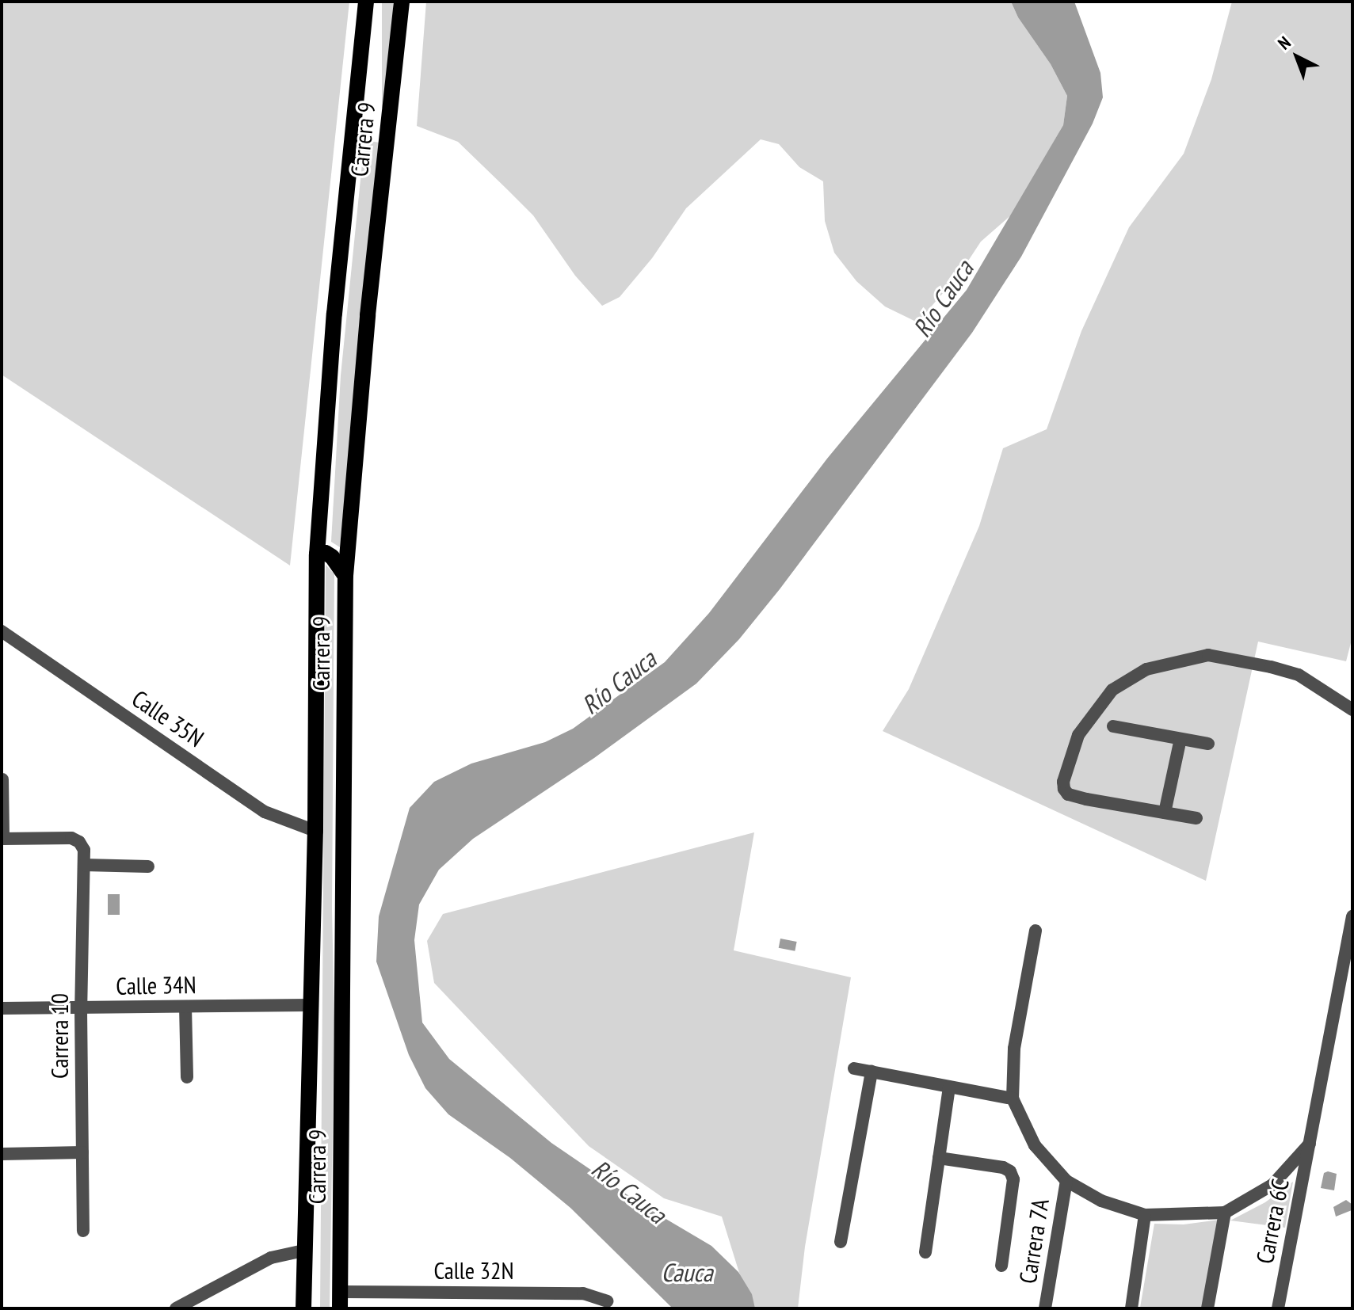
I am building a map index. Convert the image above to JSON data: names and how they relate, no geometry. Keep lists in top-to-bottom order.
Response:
{
  "streets": {
    "main road": ["Carrera 9"],
    "street": [
      "Calle 35N",
      "Calle 34N",
      "Carrera 10",
      "Carrera 6C",
      "Carrera 7A",
      "Calle 32N"
    ]
  },
  "crossings": [
    ["Carrera 9", "Calle 35N"],
    ["Carrera 9", "Calle 34N"],
    ["Carrera 9", "Calle 32N"],
    ["Calle 34N", "Carrera 10"]
  ],
  "water": ["Río Cauca", "Cauca"],
  "north": "top left"
}
